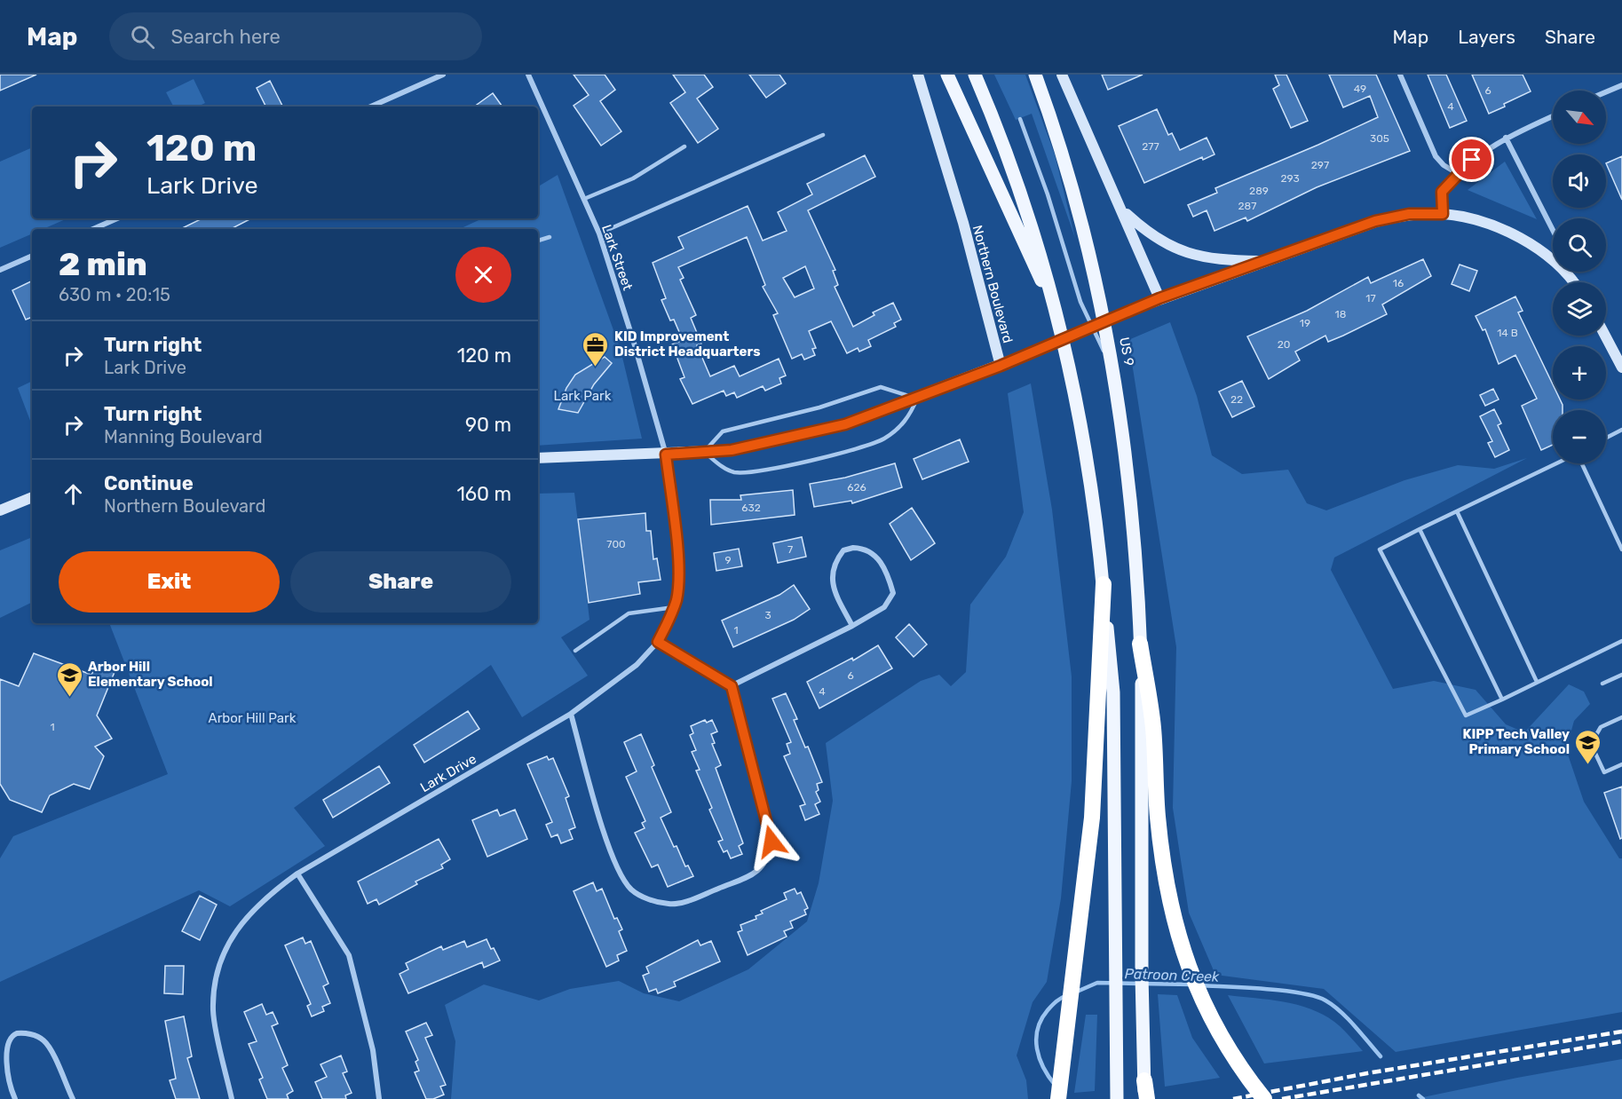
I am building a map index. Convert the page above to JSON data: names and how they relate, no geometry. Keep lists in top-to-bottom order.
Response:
{
  "streets": {
    "main road": ["Northern Boulevard", "US 9"],
    "street": ["Lark Street", "Lark Drive"]
  },
  "crossings": [
    ["Lark Street", "Lark Drive"]
  ],
  "water": ["Patroon Creek"],
  "parks": ["Lark Park", "Arbor Hill Park"],
  "places": {
    "office": ["KID Improvement District Headquarters"],
    "school or university": ["Arbor Hill Elementary School", "KIPP Tech Valley Primary School"]
  },
  "house_numbers": [
    "49",
    "6",
    "4",
    "305",
    "277",
    "297",
    "293",
    "289",
    "287",
    "16",
    "17",
    "18",
    "19",
    "14 B",
    "20",
    "22",
    "626",
    "632",
    "700",
    "7",
    "9",
    "3",
    "1",
    "6",
    "4",
    "1"
  ],
  "north": "bottom right",
  "page": {
    "header": "Map",
    "search": "Search here",
    "nav": ["Map", "Layers", "Share"],
    "map_buttons": ["+", "−"],
    "turn": ["120 m", "Lark Drive"],
    "heading": ["2 min", "630 m · 20:15"],
    "list": [
      {
        "name": "Turn right",
        "note": "Lark Drive",
        "value": "120 m"
      },
      {
        "name": "Turn right",
        "note": "Manning Boulevard",
        "value": "90 m"
      },
      {
        "name": "Continue",
        "note": "Northern Boulevard",
        "value": "160 m"
      }
    ],
    "buttons": ["Exit", "Share"]
  }
}
